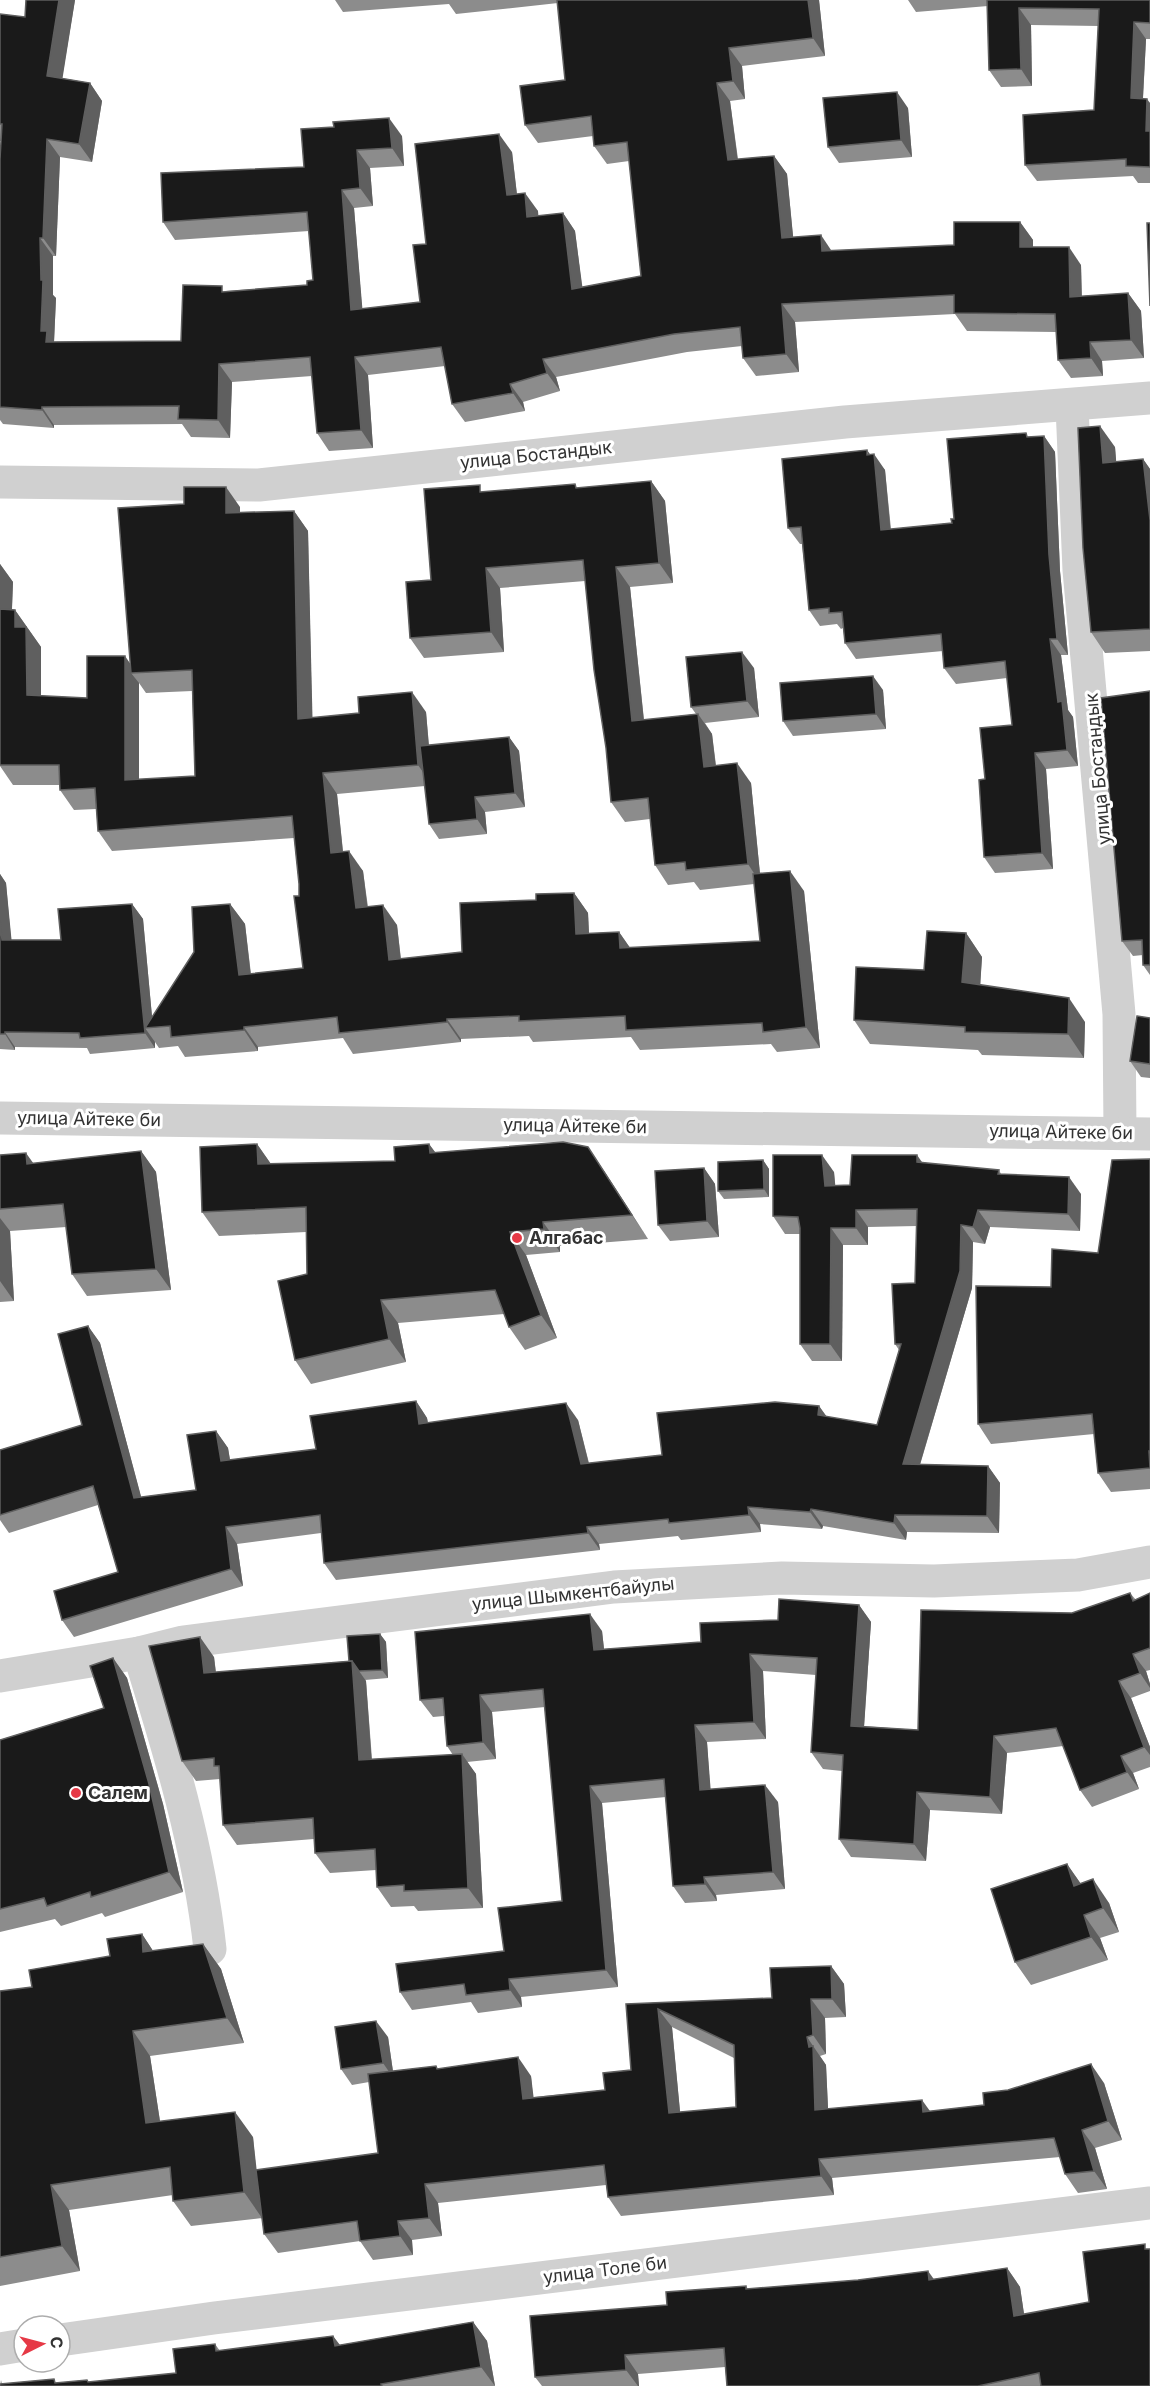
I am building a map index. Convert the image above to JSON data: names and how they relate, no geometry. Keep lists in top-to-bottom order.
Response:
{
  "streets": {
    "street": [
      "улица Бостандык",
      "улица Айтеке би",
      "улица Шымкентбайулы",
      "улица Толе би"
    ]
  },
  "crossings": [
    ["улица Бостандык", "улица Айтеке би"]
  ],
  "places": ["Алгабас", "Салем"],
  "north": "right"
}
